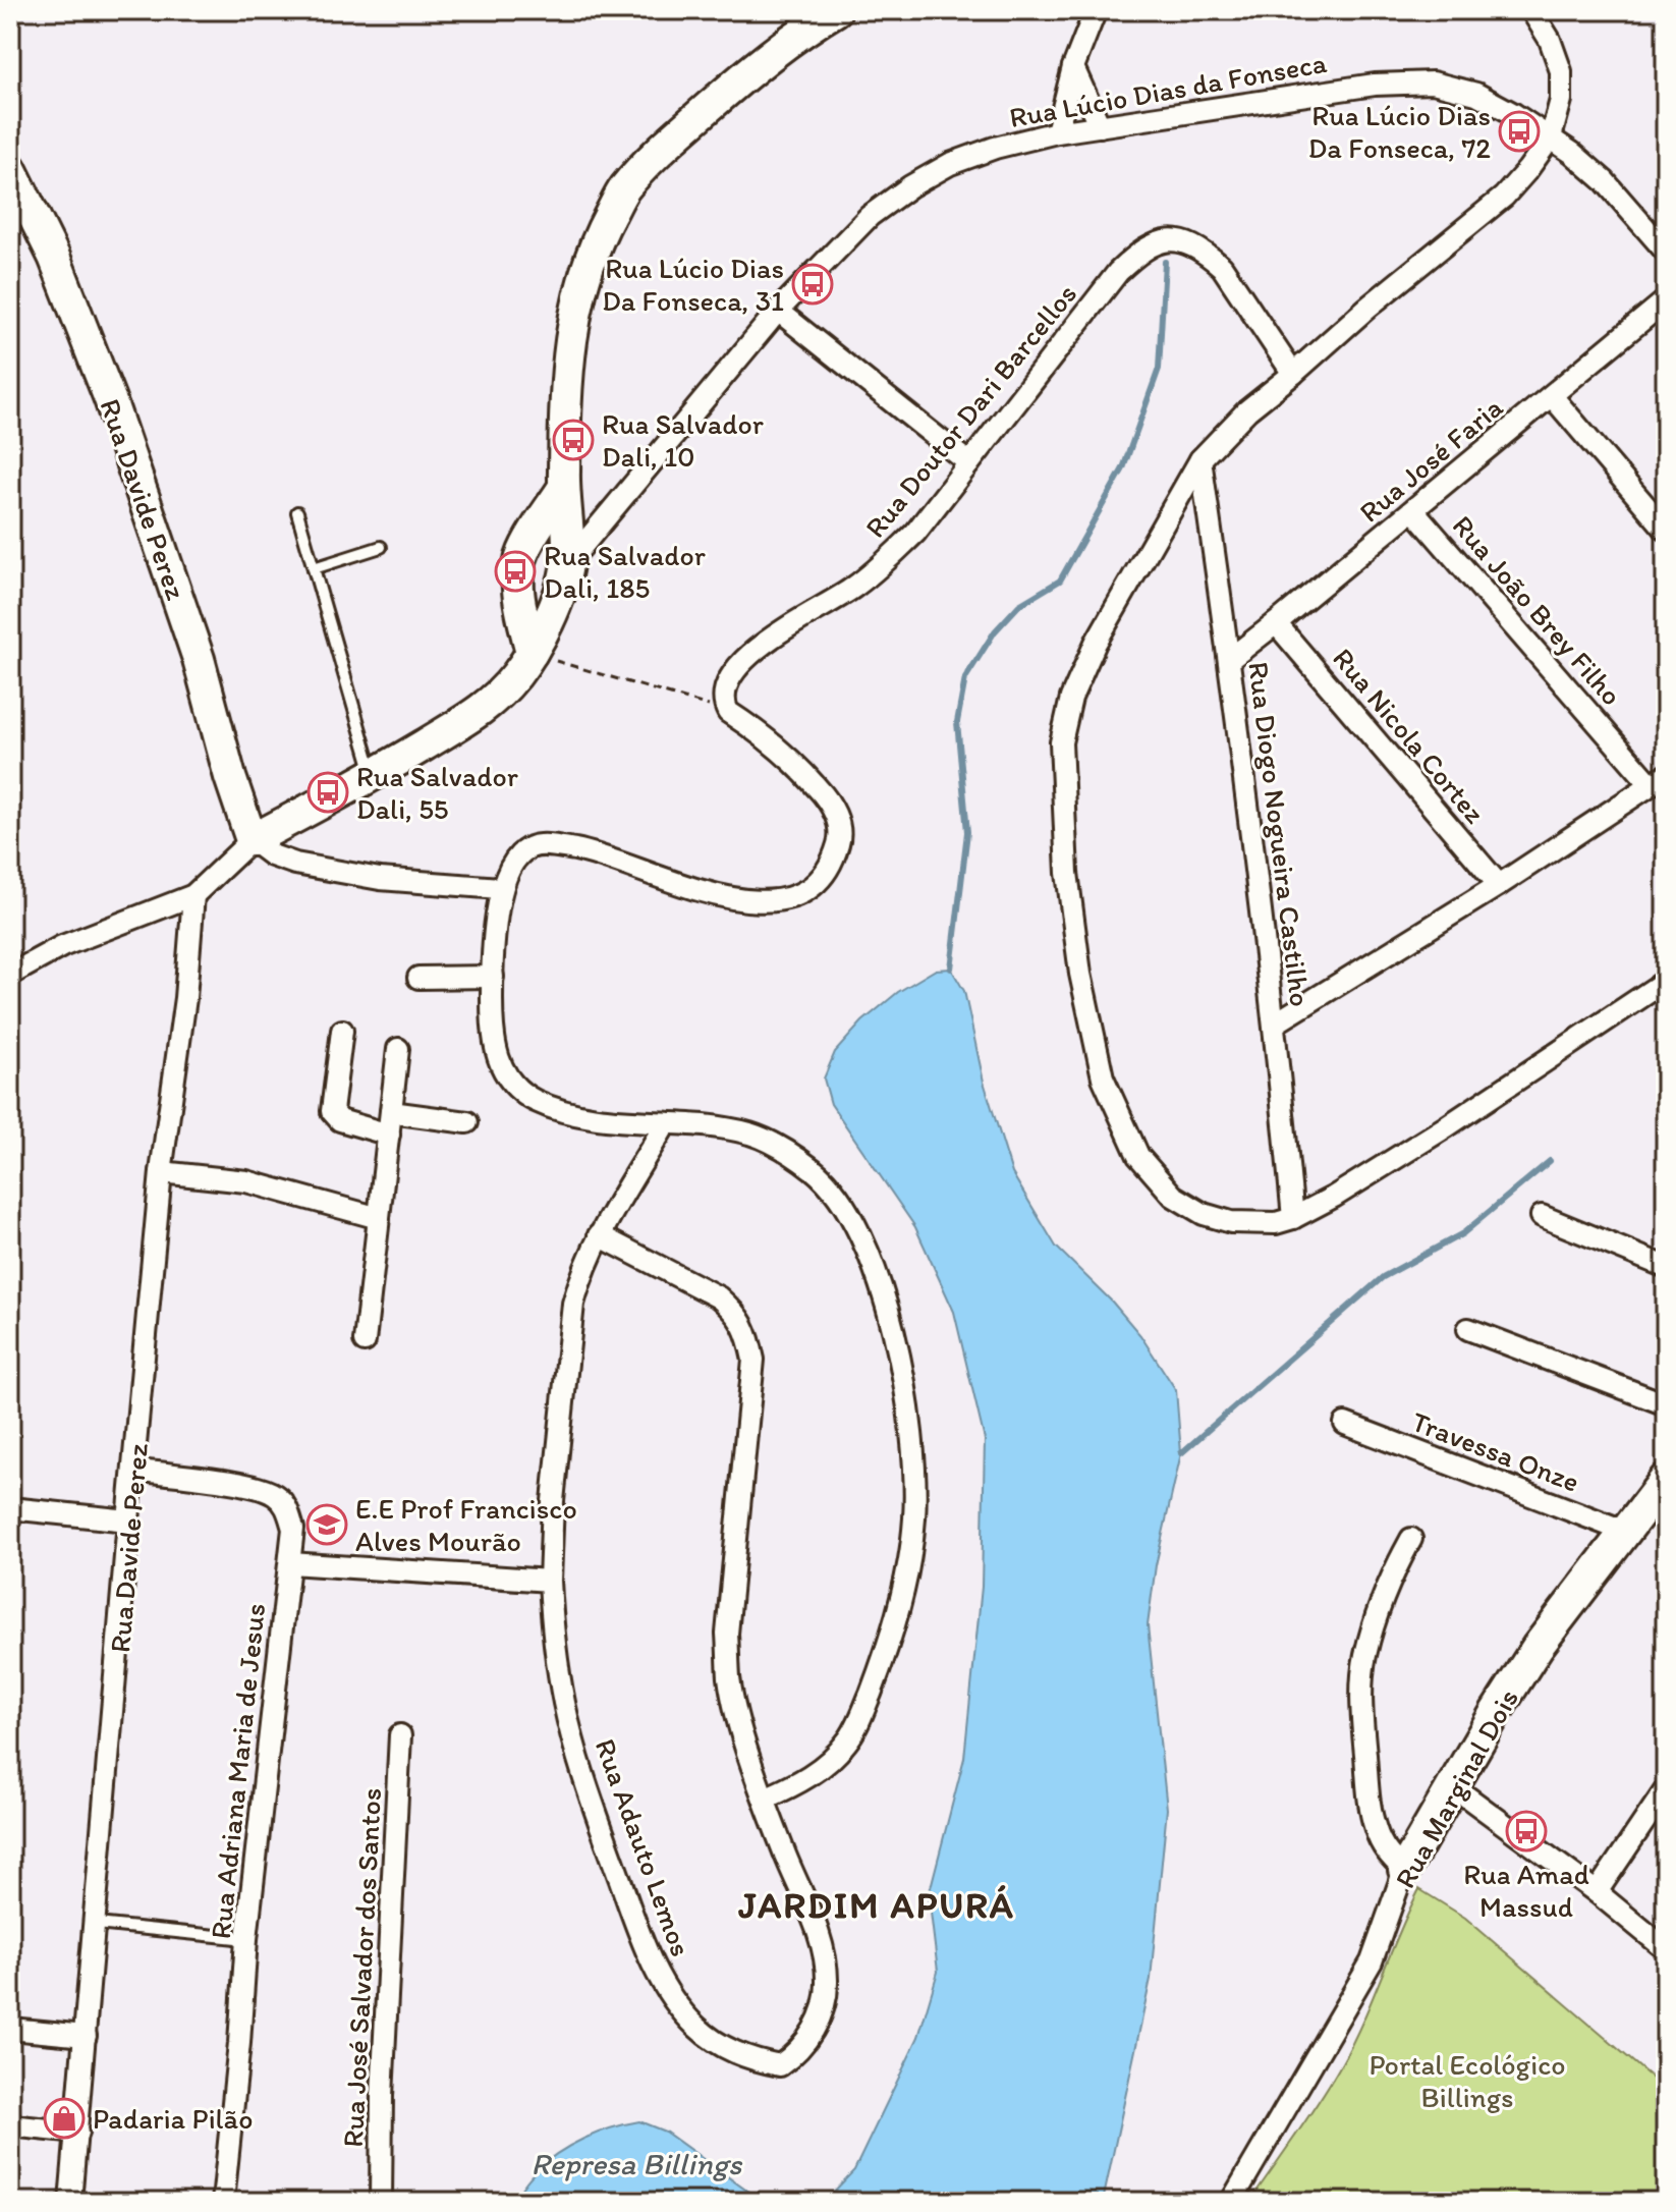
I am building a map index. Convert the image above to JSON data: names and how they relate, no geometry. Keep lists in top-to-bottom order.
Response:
{
  "streets": {
    "street": [
      "Rua Lúcio Dias da Fonseca",
      "Rua Doutor Dari Barcellos",
      "Rua José Faria",
      "Rua Davide Perez",
      "Rua João Brey Filho",
      "Rua Nicola Cortez",
      "Rua Diogo Nogueira Castilho",
      "Travessa Onze",
      "Rua Adriana Maria de Jesus",
      "Rua Marginal Dois",
      "Rua Adauto Lemos",
      "Rua José Salvador dos Santos"
    ]
  },
  "crossings": [
    ["Rua José Faria", "Rua João Brey Filho"],
    ["Rua José Faria", "Rua Nicola Cortez"],
    ["Rua José Faria", "Rua Diogo Nogueira Castilho"],
    ["Rua Davide Perez", "Rua Adriana Maria de Jesus"],
    ["Travessa Onze", "Rua Marginal Dois"]
  ],
  "districts": ["JARDIM APURÁ"],
  "water": ["Represa Billings"],
  "parks": ["Portal Ecológico Billings"],
  "places": {
    "bus stop": [
      "Rua Lúcio Dias Da Fonseca, 72",
      "Rua Lúcio Dias Da Fonseca, 31",
      "Rua Salvador Dali, 10",
      "Rua Salvador Dali, 185",
      "Rua Salvador Dali, 55",
      "Rua Amad Massud"
    ],
    "school or university": ["E.E Prof Francisco Alves Mourão"],
    "shop": ["Padaria Pilão"]
  }
}
